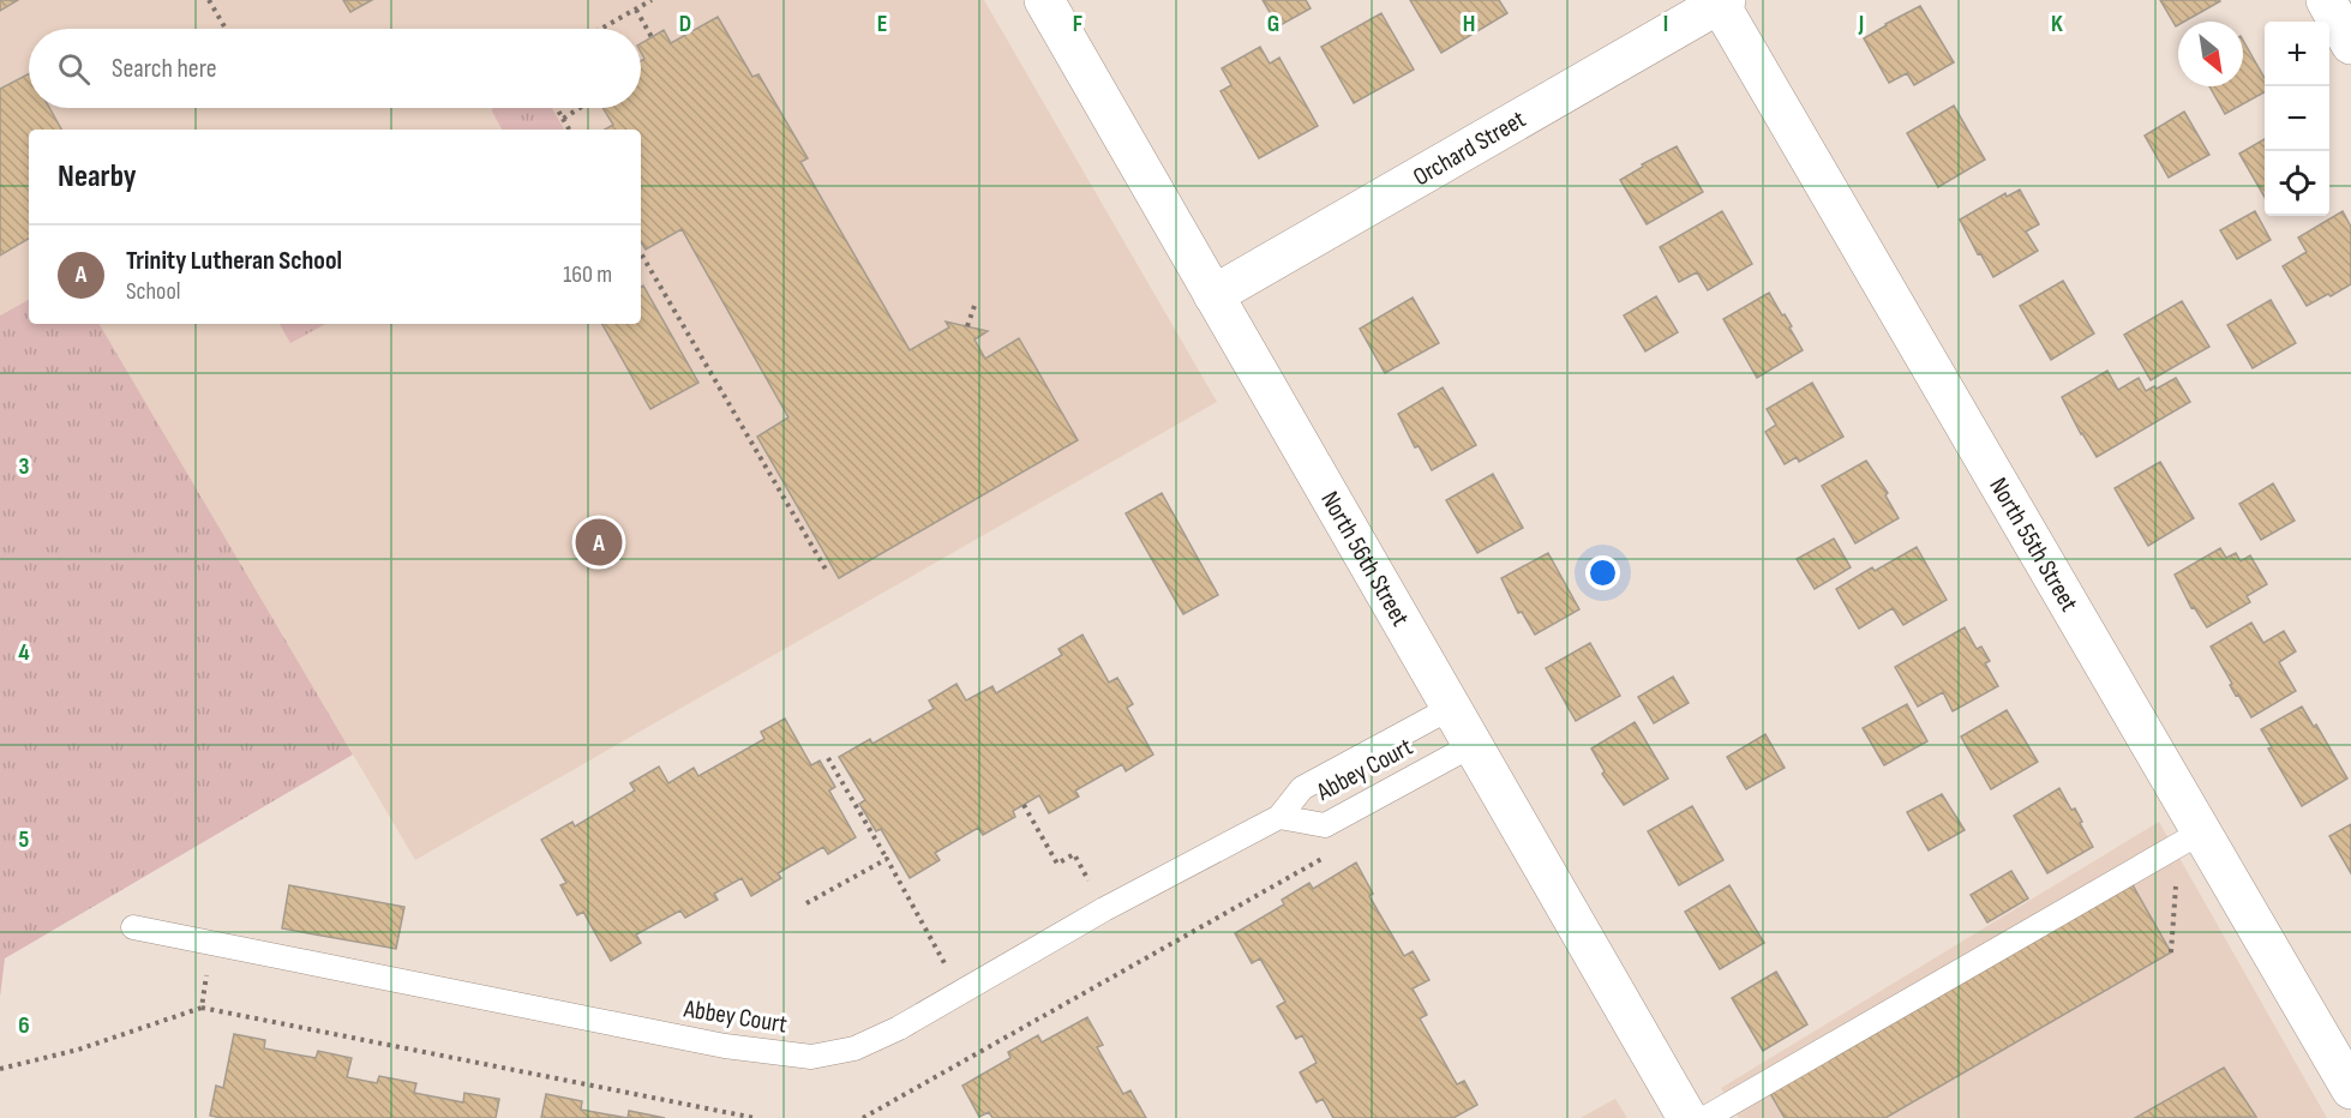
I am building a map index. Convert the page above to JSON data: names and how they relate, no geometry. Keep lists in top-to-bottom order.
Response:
{
  "streets": {
    "street": ["Orchard Street", "North 55th Street", "North 56th Street"],
    "lane": ["Abbey Court"]
  },
  "crossings": [
    ["Orchard Street", "North 55th Street"],
    ["Orchard Street", "North 56th Street"],
    ["North 56th Street", "Abbey Court"]
  ],
  "north": "bottom right",
  "page": {
    "map_buttons": ["+", "−"],
    "search": "Search here",
    "heading": "Nearby",
    "list": [
      {
        "mark": "A",
        "name": "Trinity Lutheran School",
        "note": "School",
        "value": "160 m"
      }
    ],
    "pins": "A"
  },
  "grid": {
    "columns": [
      "D",
      "E",
      "F",
      "G",
      "H",
      "I",
      "J",
      "K"
    ],
    "rows": [
      "3",
      "4",
      "5",
      "6"
    ]
  }
}
